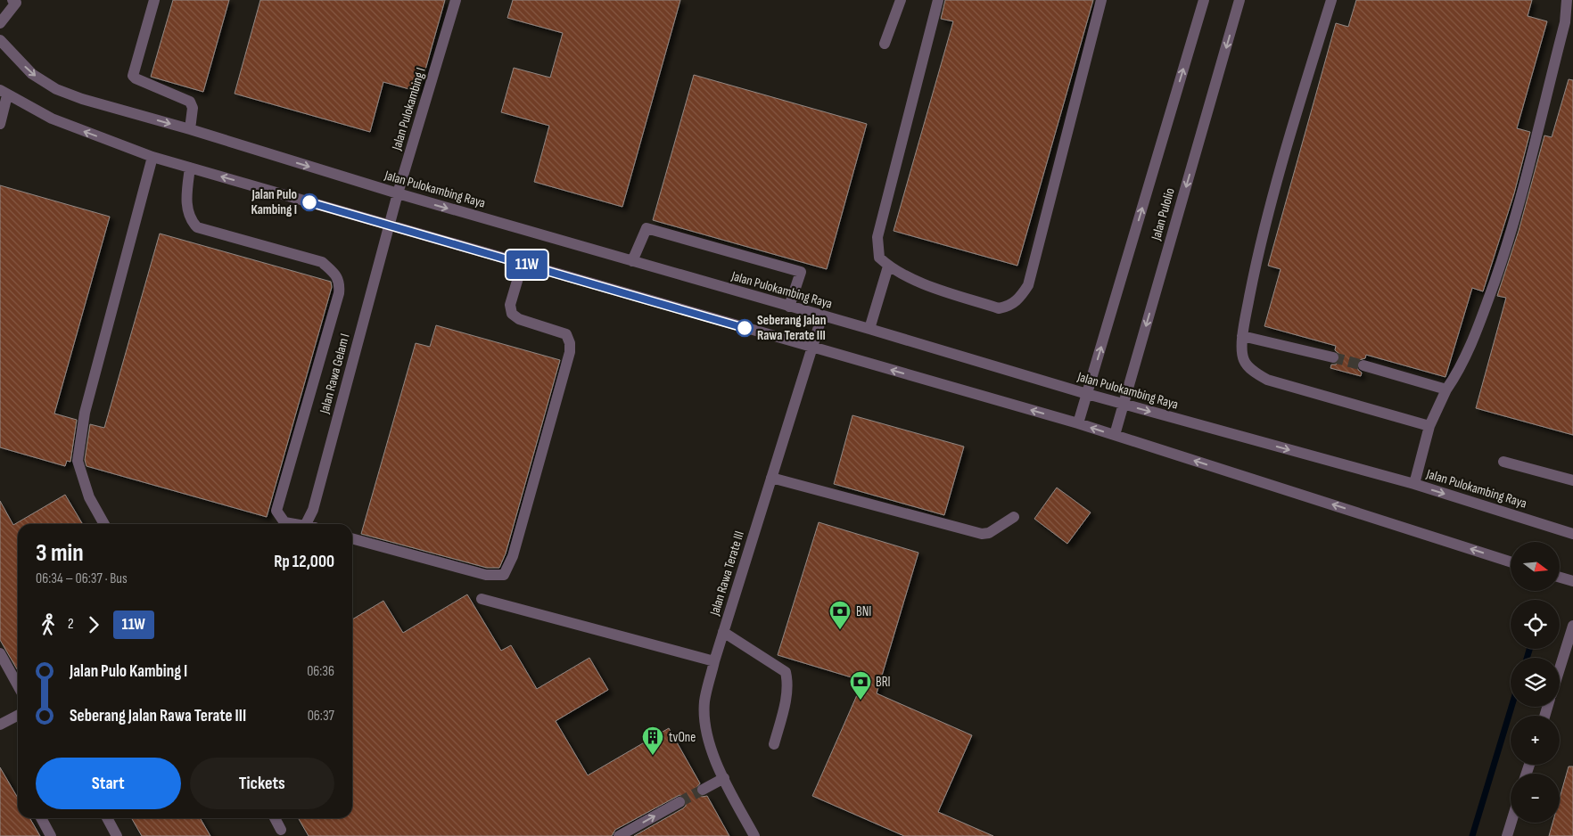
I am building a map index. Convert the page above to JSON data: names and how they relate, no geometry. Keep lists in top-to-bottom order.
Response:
{
  "streets": {
    "street": [
      "Jalan Pulokambing I",
      "Jalan Pulokambing Raya",
      "Jalan Pulolio",
      "Jalan Rawa Gelam I",
      "Jalan Rawa Terate III"
    ]
  },
  "crossings": [
    ["Jalan Pulokambing I", "Jalan Pulokambing Raya"],
    ["Jalan Pulokambing I", "Jalan Rawa Gelam I"],
    ["Jalan Pulokambing Raya", "Jalan Pulolio"],
    ["Jalan Pulokambing Raya", "Jalan Rawa Terate III"]
  ],
  "places": {
    "other": ["Jalan Pulo Kambing I", "Seberang Jalan Rawa Terate III"],
    "bank": ["BNI", "BRI"],
    "building": ["tvOne"]
  },
  "lines": ["bus line 11W"],
  "north": "right",
  "page": {
    "on_map": "11W",
    "heading": ["3 min", "06:34 – 06:37 · Bus", "Rp 12,000"],
    "map_buttons": ["+", "−"],
    "legs": ["2", "11W"],
    "list": [
      {
        "name": "Jalan Pulo Kambing I",
        "value": "06:36"
      },
      {
        "name": "Seberang Jalan Rawa Terate III",
        "value": "06:37"
      }
    ],
    "buttons": ["Start", "Tickets"]
  }
}
